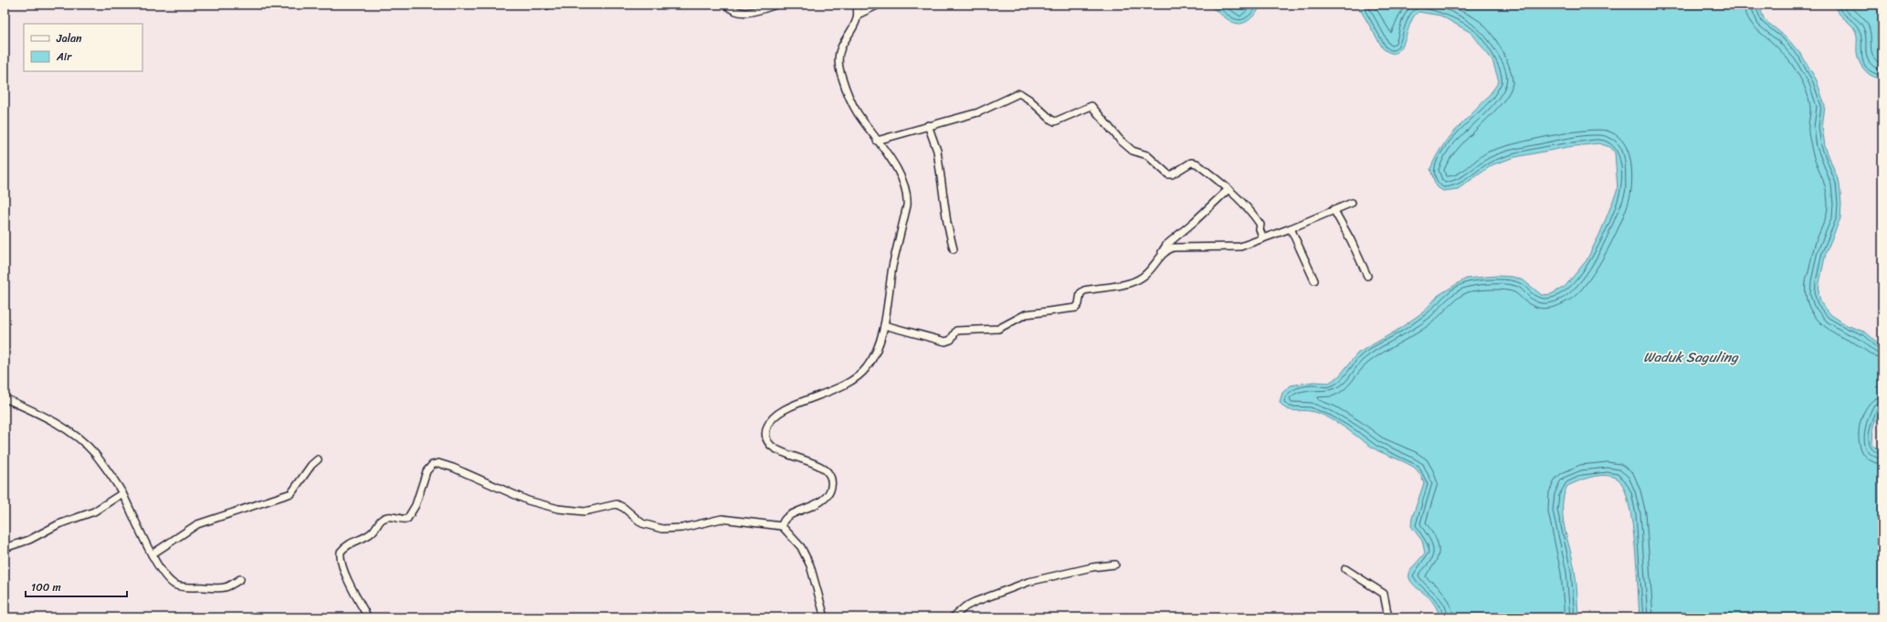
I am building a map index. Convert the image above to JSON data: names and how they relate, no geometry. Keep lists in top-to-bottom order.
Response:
{
  "water": ["Waduk Saguling"],
  "legend": ["Jalan", "Air"],
  "scale_bar": "100 m"
}
